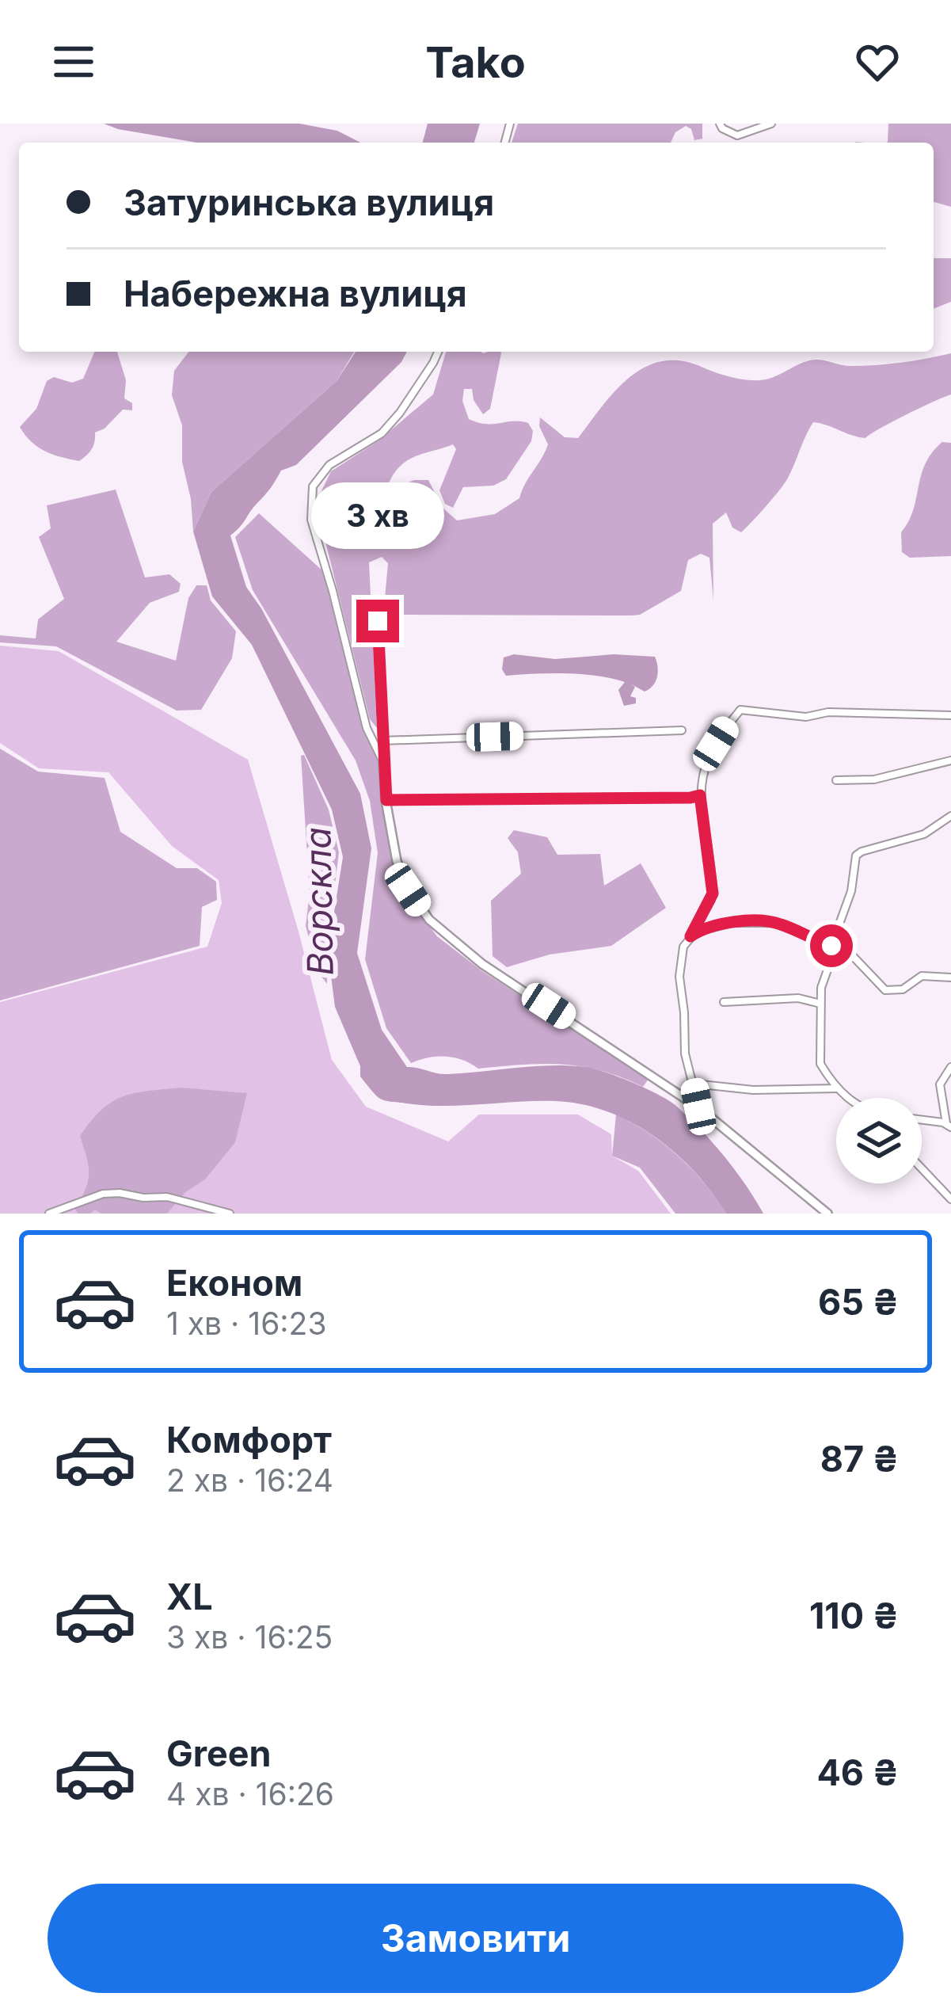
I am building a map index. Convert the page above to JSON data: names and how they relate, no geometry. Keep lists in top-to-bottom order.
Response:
{
  "water": ["Ворскла"],
  "page": {
    "header": "Tako",
    "banner": ["Затуринська вулиця", "Набережна вулиця"],
    "bubble": "3 хв",
    "list": [
      {
        "name": "Економ",
        "note": "1 хв · 16:23",
        "value": "65 ₴"
      },
      {
        "name": "Комфорт",
        "note": "2 хв · 16:24",
        "value": "87 ₴"
      },
      {
        "name": "XL",
        "note": "3 хв · 16:25",
        "value": "110 ₴"
      },
      {
        "name": "Green",
        "note": "4 хв · 16:26",
        "value": "46 ₴"
      }
    ],
    "buttons": "Замовити"
  }
}
